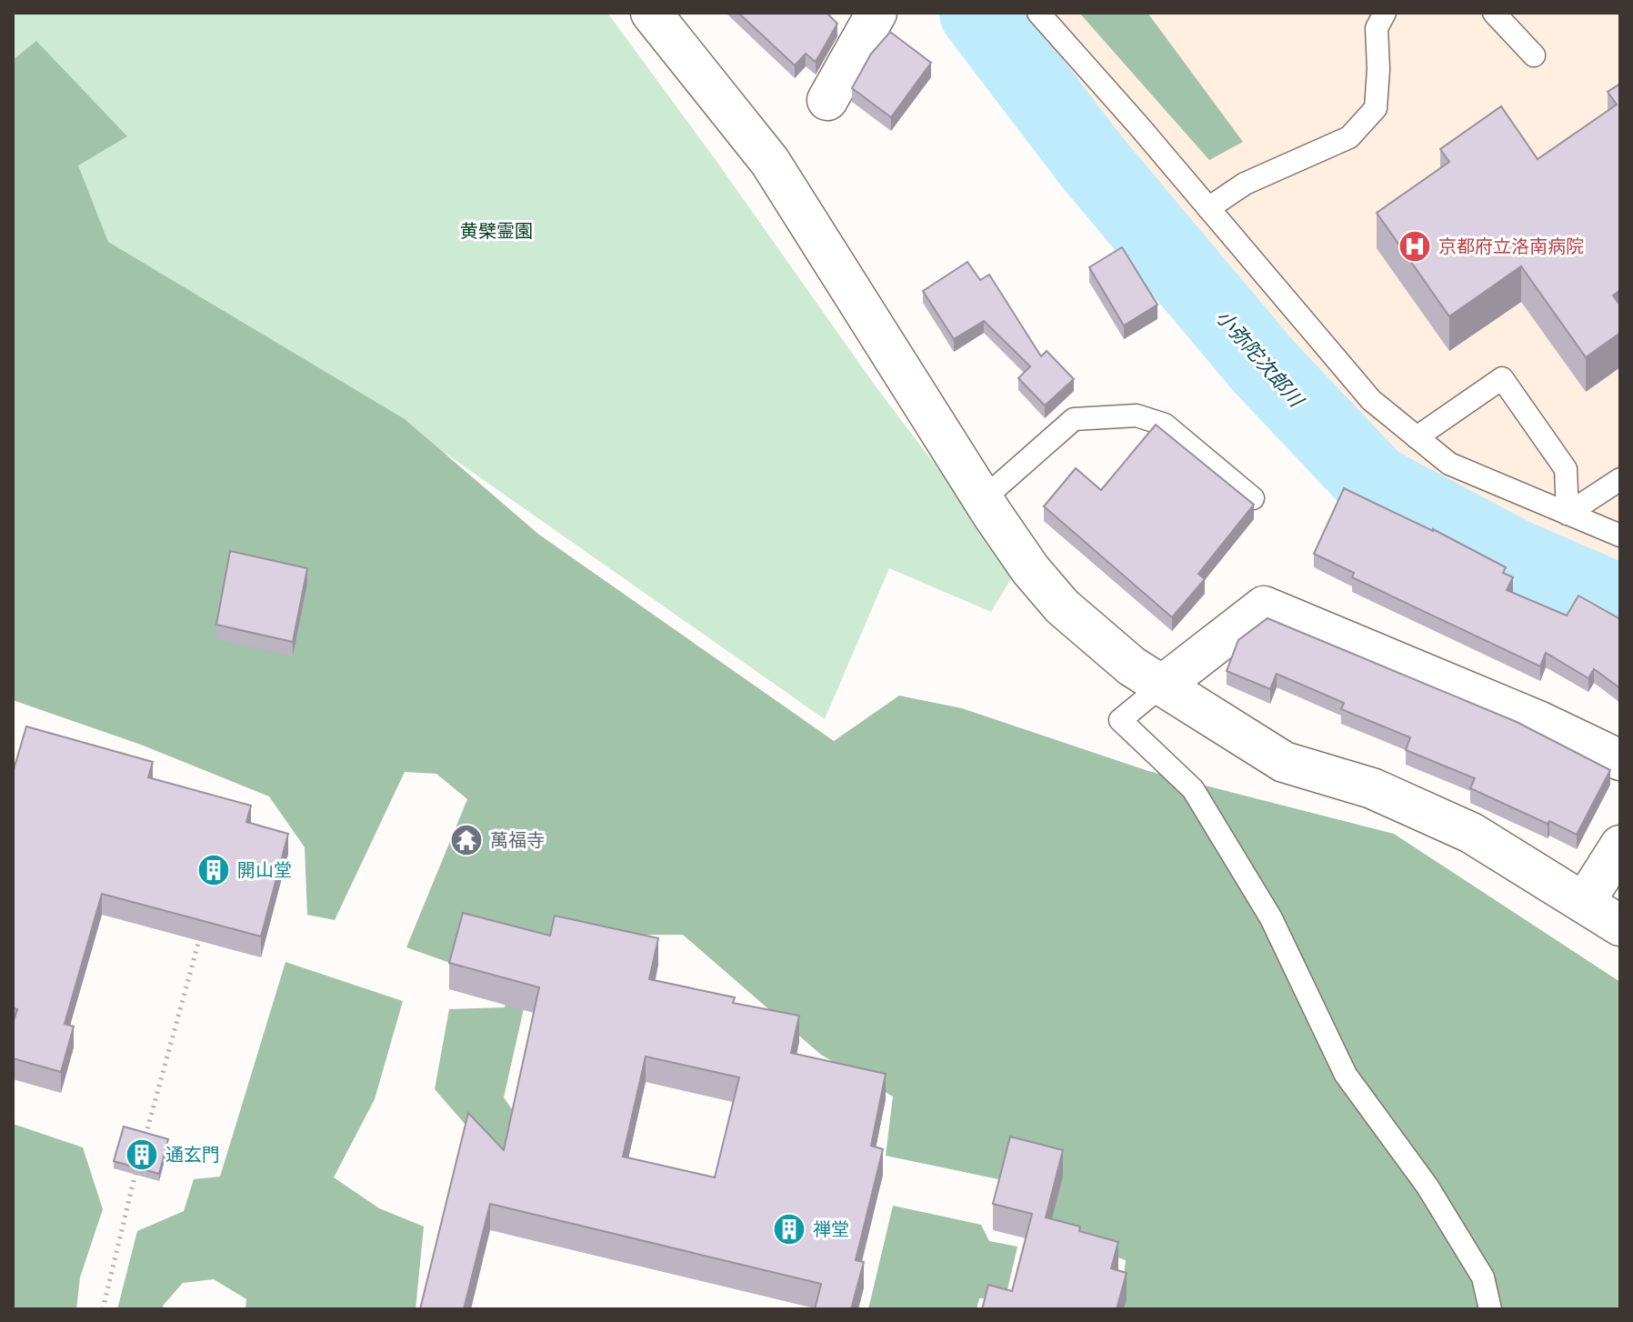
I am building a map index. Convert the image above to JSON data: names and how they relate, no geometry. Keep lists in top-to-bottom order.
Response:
{
  "water": ["小弥陀次郎川"],
  "parks": ["黄檗霊園"],
  "places": {
    "hospital": ["京都府立洛南病院"],
    "temple": ["萬福寺"],
    "building": ["開山堂", "通玄門", "禅堂"]
  }
}
